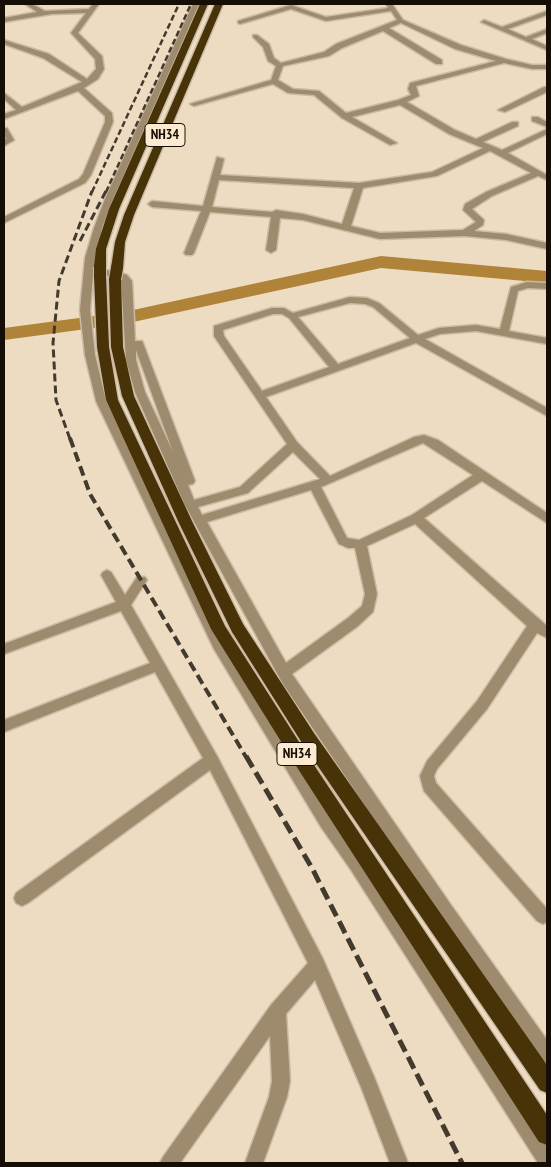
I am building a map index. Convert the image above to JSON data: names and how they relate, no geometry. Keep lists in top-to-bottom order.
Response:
{
  "streets": {
    "highway": ["NH34"]
  }
}
